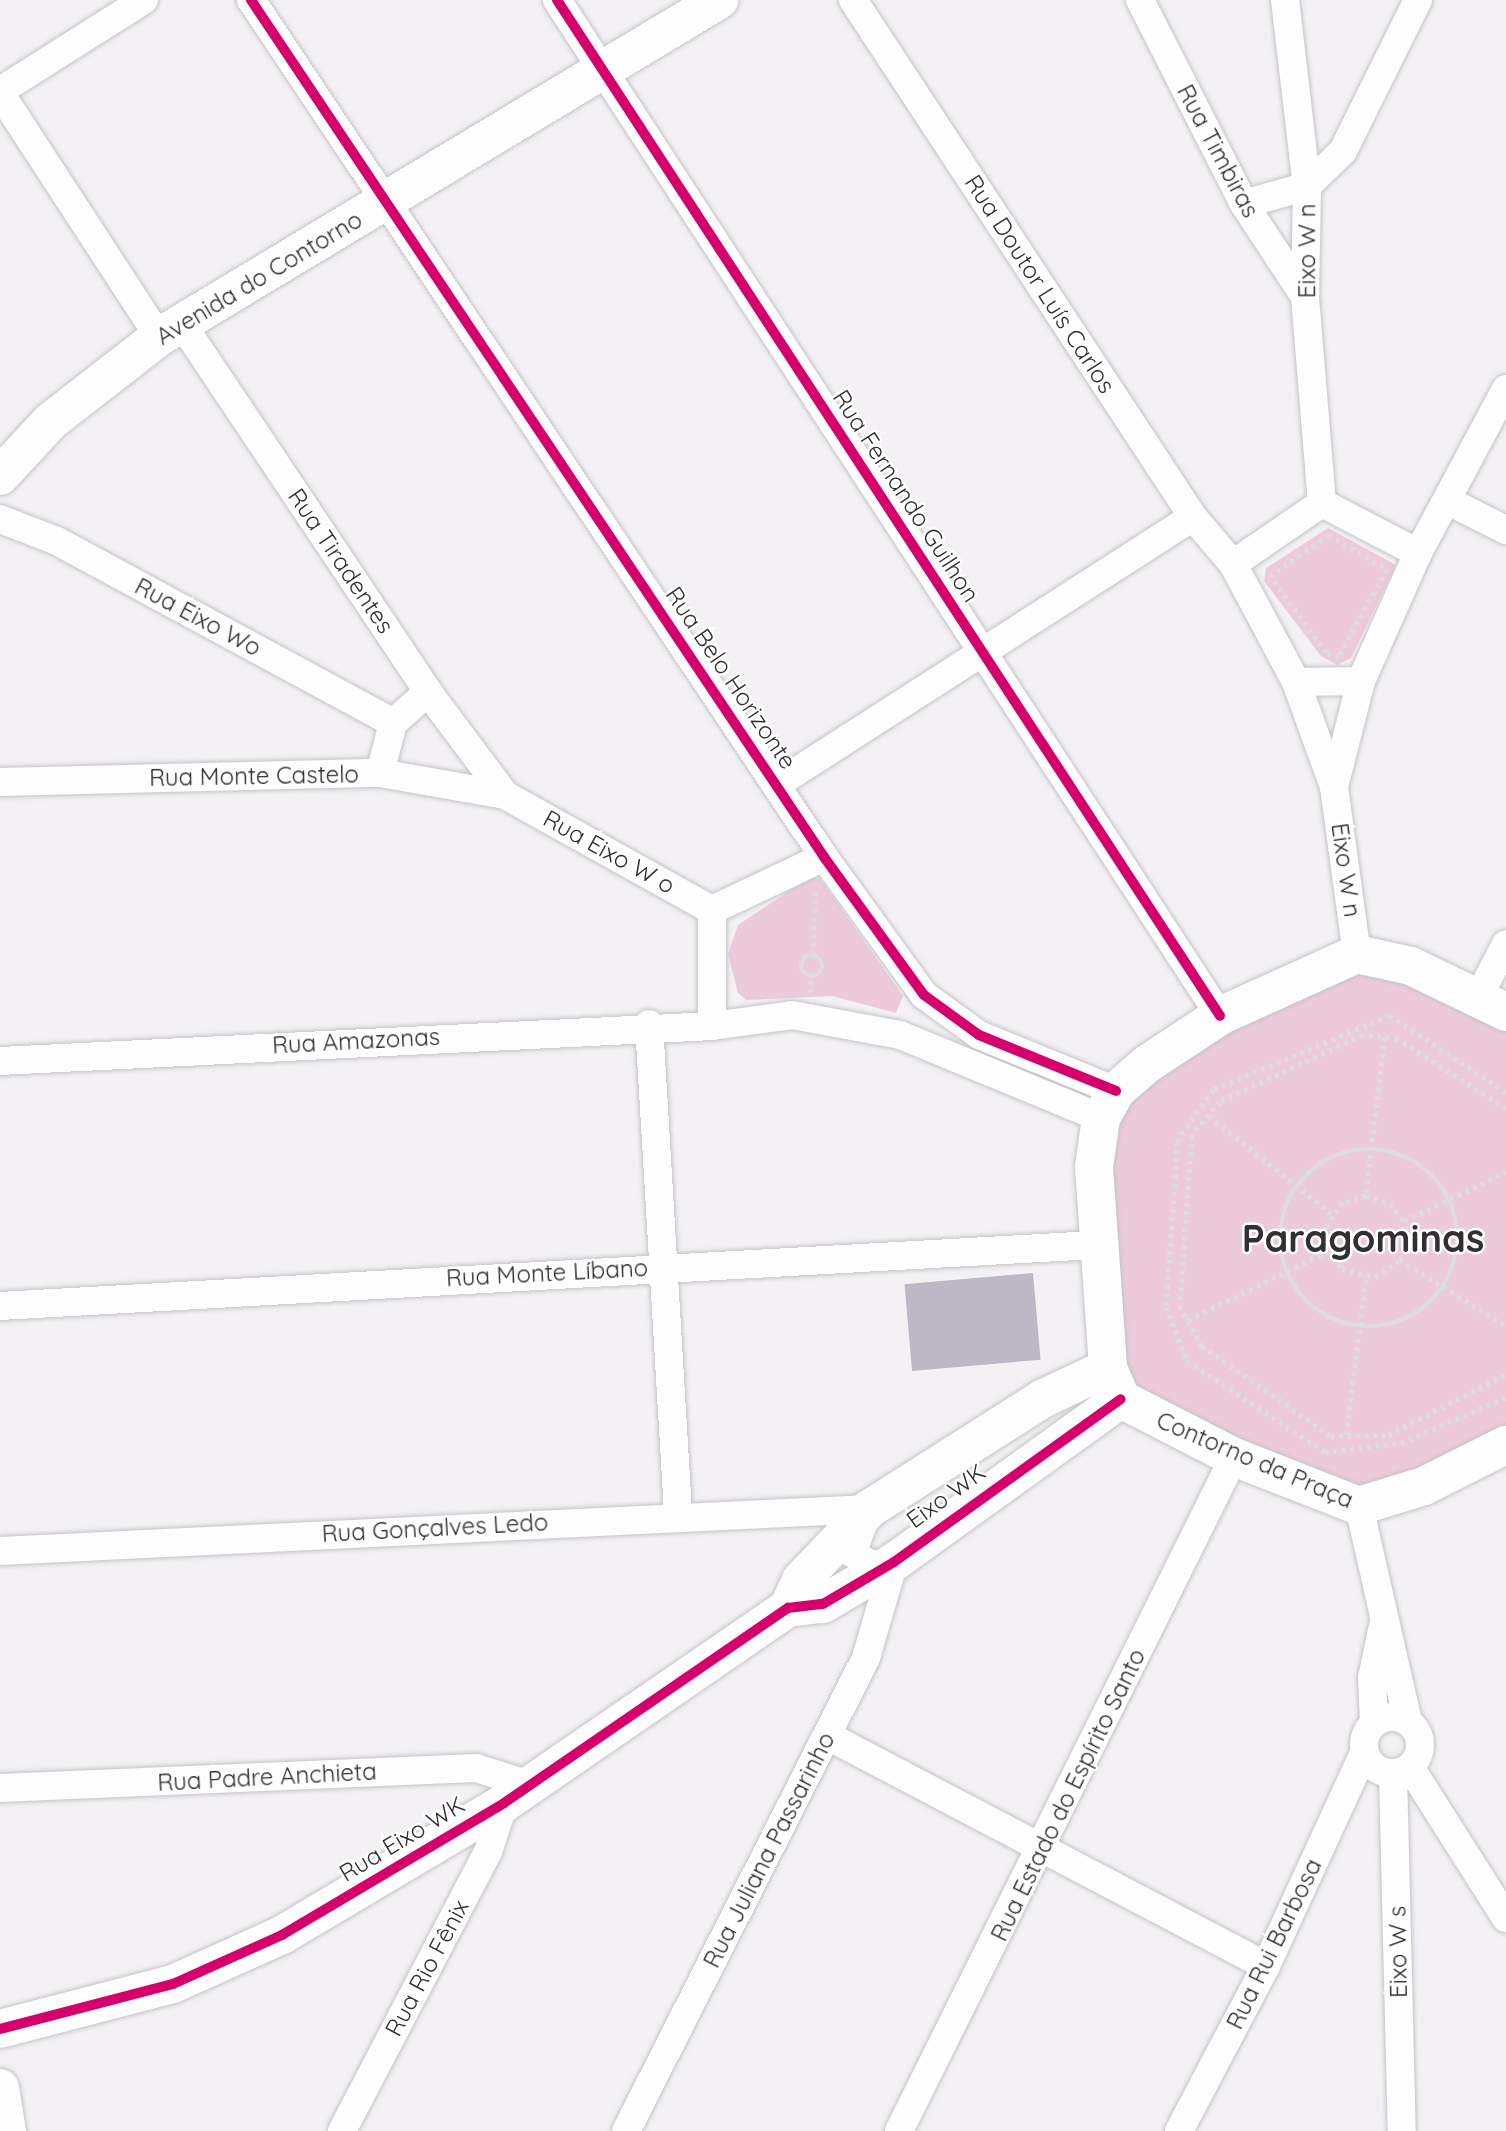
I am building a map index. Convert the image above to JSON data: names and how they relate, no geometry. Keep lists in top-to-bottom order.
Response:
{
  "streets": {
    "street": [
      "Rua Timbiras",
      "Eixo W n",
      "Avenida do Contorno",
      "Rua Doutor Luís Carlos",
      "Rua Fernando Guilhon",
      "Rua Tiradentes",
      "Rua Eixo Wo",
      "Rua Belo Horizonte",
      "Rua Monte Castelo",
      "Rua Eixo W o",
      "Rua Amazonas",
      "Rua Monte Líbano",
      "Contorno da Praça",
      "Eixo WK",
      "Rua Gonçalves Ledo",
      "Rua Padre Anchieta",
      "Rua Estado do Espírito Santo",
      "Rua Eixo WK",
      "Rua Juliana Passarinho",
      "Rua Rui Barbosa",
      "Eixo W s",
      "Rua Rio Fênix"
    ]
  },
  "crossings": [
    ["Rua Timbiras", "Eixo W n"],
    ["Eixo W n", "Rua Doutor Luís Carlos"],
    ["Avenida do Contorno", "Rua Fernando Guilhon"],
    ["Avenida do Contorno", "Rua Tiradentes"],
    ["Avenida do Contorno", "Rua Belo Horizonte"],
    ["Rua Tiradentes", "Rua Monte Castelo"],
    ["Rua Tiradentes", "Rua Eixo W o"],
    ["Rua Belo Horizonte", "Rua Amazonas"],
    ["Rua Monte Castelo", "Rua Eixo W o"],
    ["Contorno da Praça", "Eixo WK"],
    ["Contorno da Praça", "Rua Estado do Espírito Santo"],
    ["Contorno da Praça", "Eixo W s"],
    ["Eixo WK", "Rua Gonçalves Ledo"],
    ["Eixo WK", "Rua Eixo WK"],
    ["Eixo WK", "Rua Juliana Passarinho"],
    ["Rua Padre Anchieta", "Rua Eixo WK"],
    ["Rua Padre Anchieta", "Rua Rio Fênix"],
    ["Rua Eixo WK", "Rua Rio Fênix"],
    ["Rua Rui Barbosa", "Eixo W s"]
  ],
  "districts": ["Paragominas"]
}
